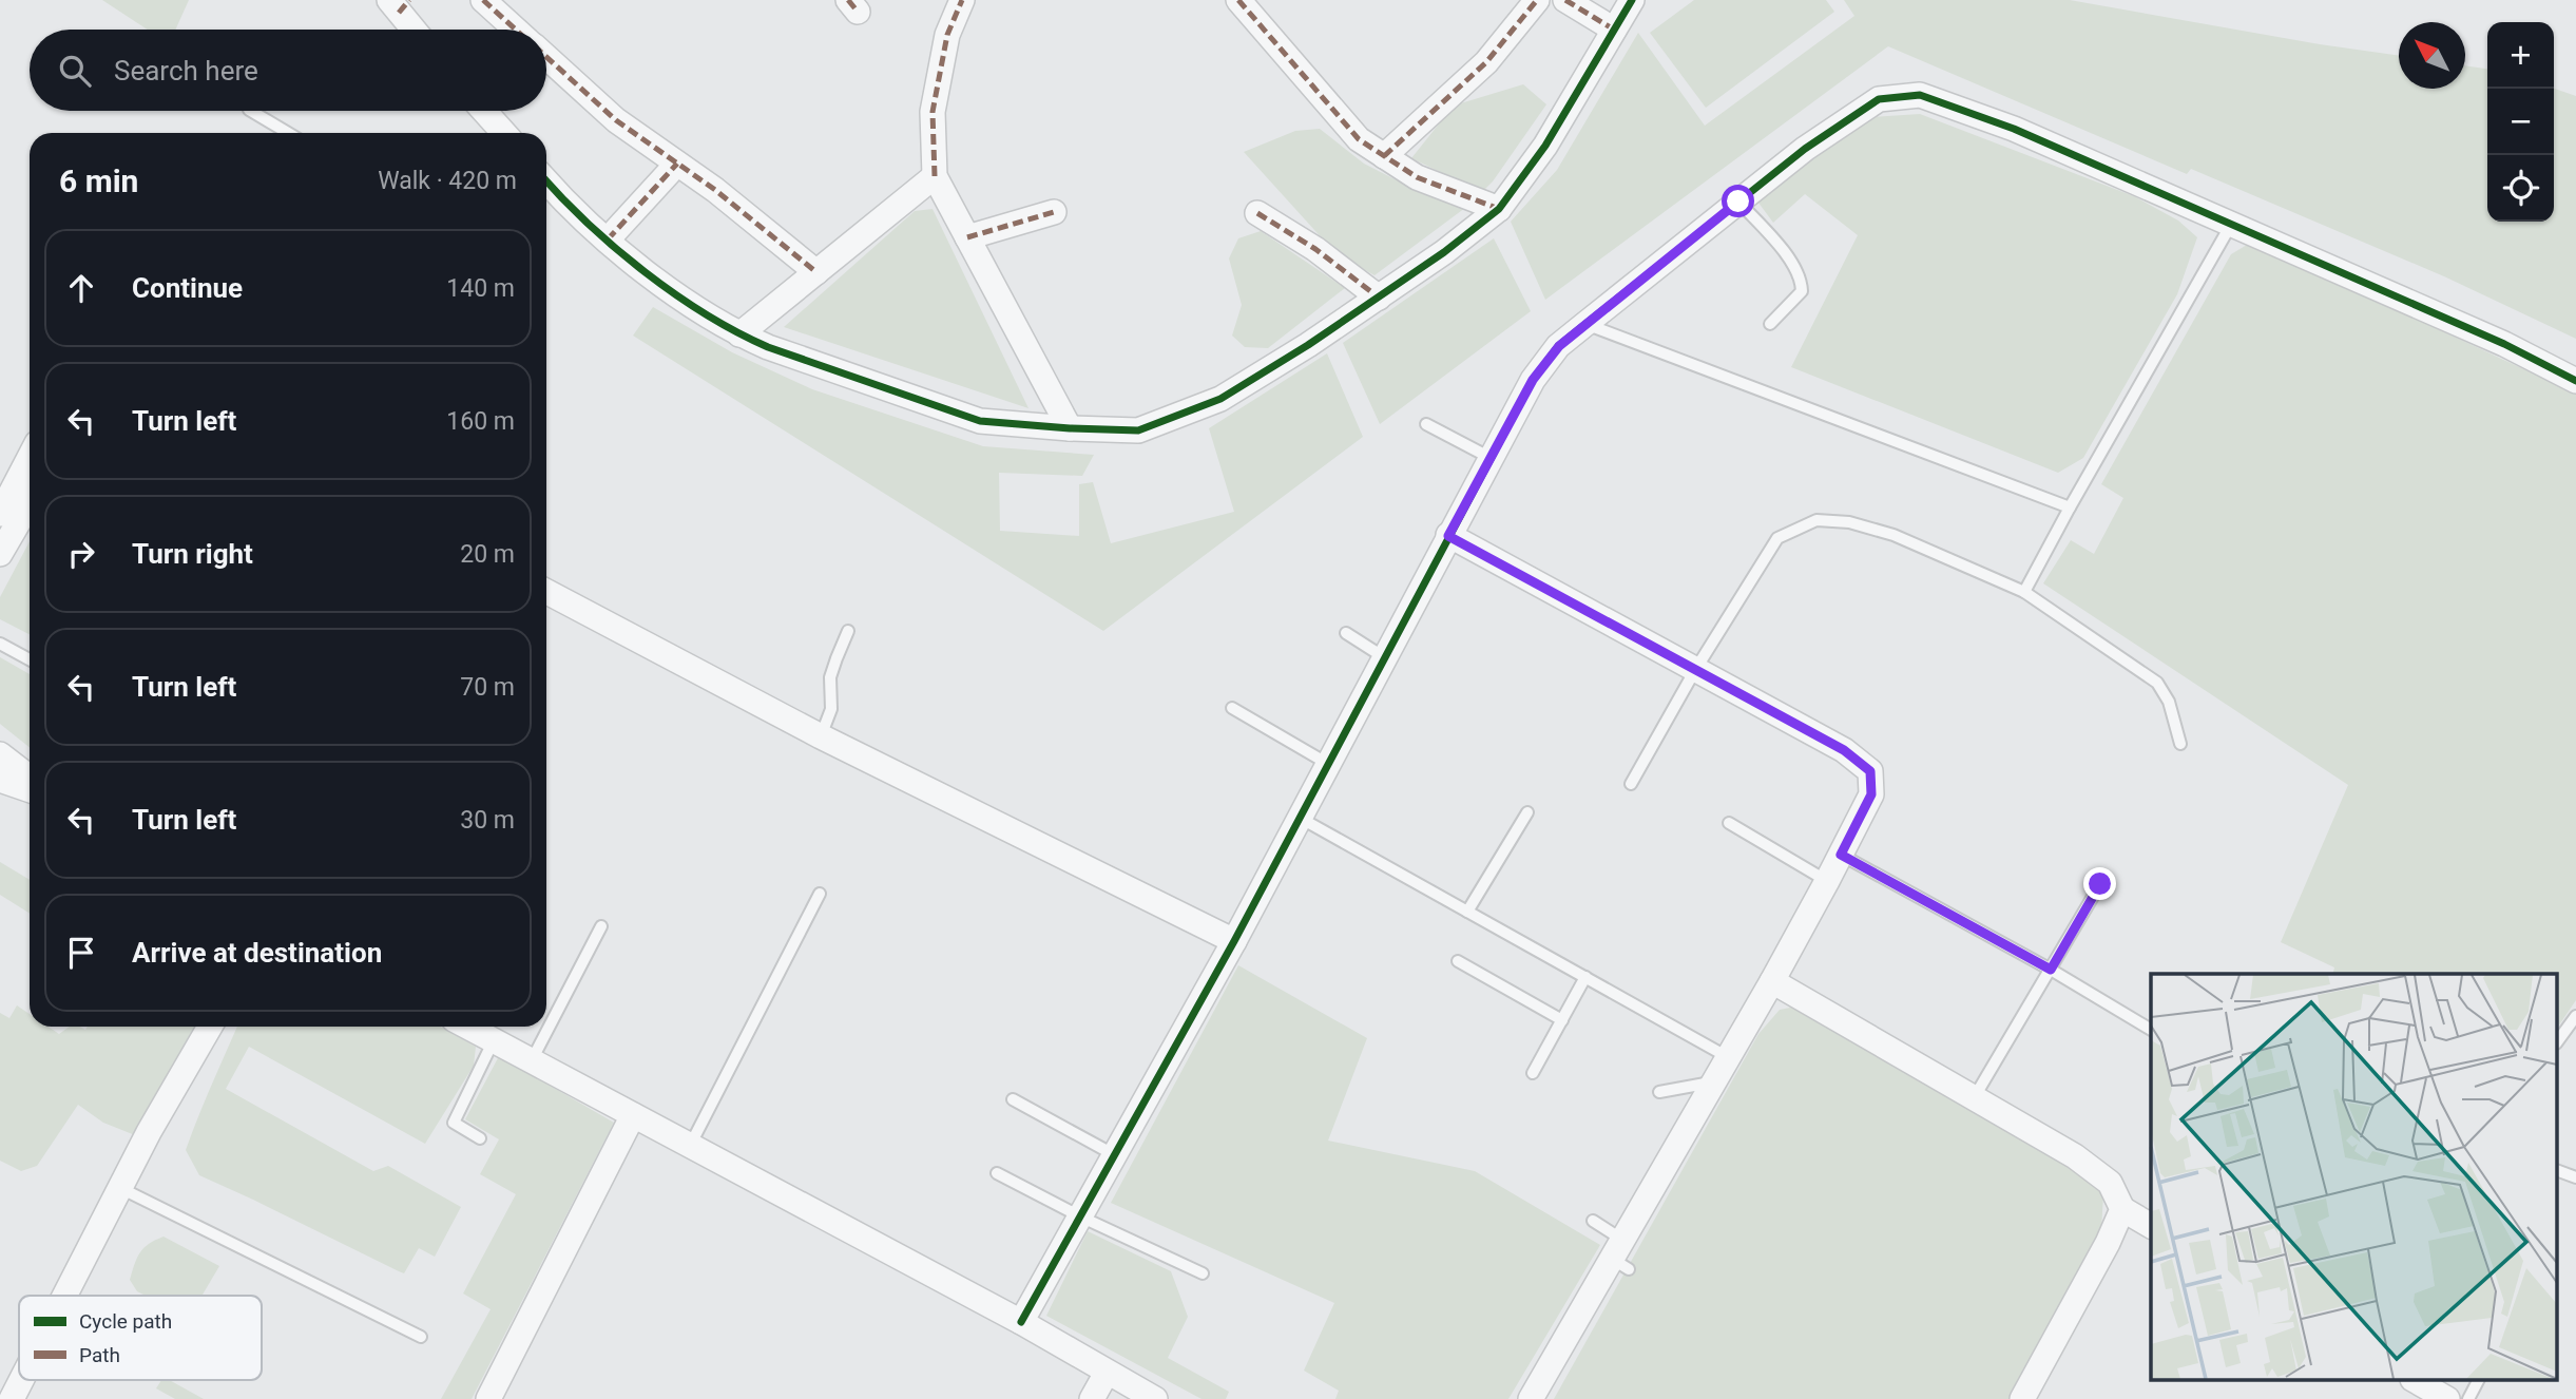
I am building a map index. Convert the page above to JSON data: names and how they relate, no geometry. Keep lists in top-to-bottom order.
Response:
{
  "legend": ["Cycle path", "Path"],
  "north": "top left",
  "page": {
    "map_buttons": ["+", "−"],
    "search": "Search here",
    "heading": ["6 min", "Walk · 420 m"],
    "list": [
      ["Continue", "140 m"],
      ["Turn left", "160 m"],
      ["Turn right", "20 m"],
      ["Turn left", "70 m"],
      ["Turn left", "30 m"],
      "Arrive at destination"
    ]
  }
}
